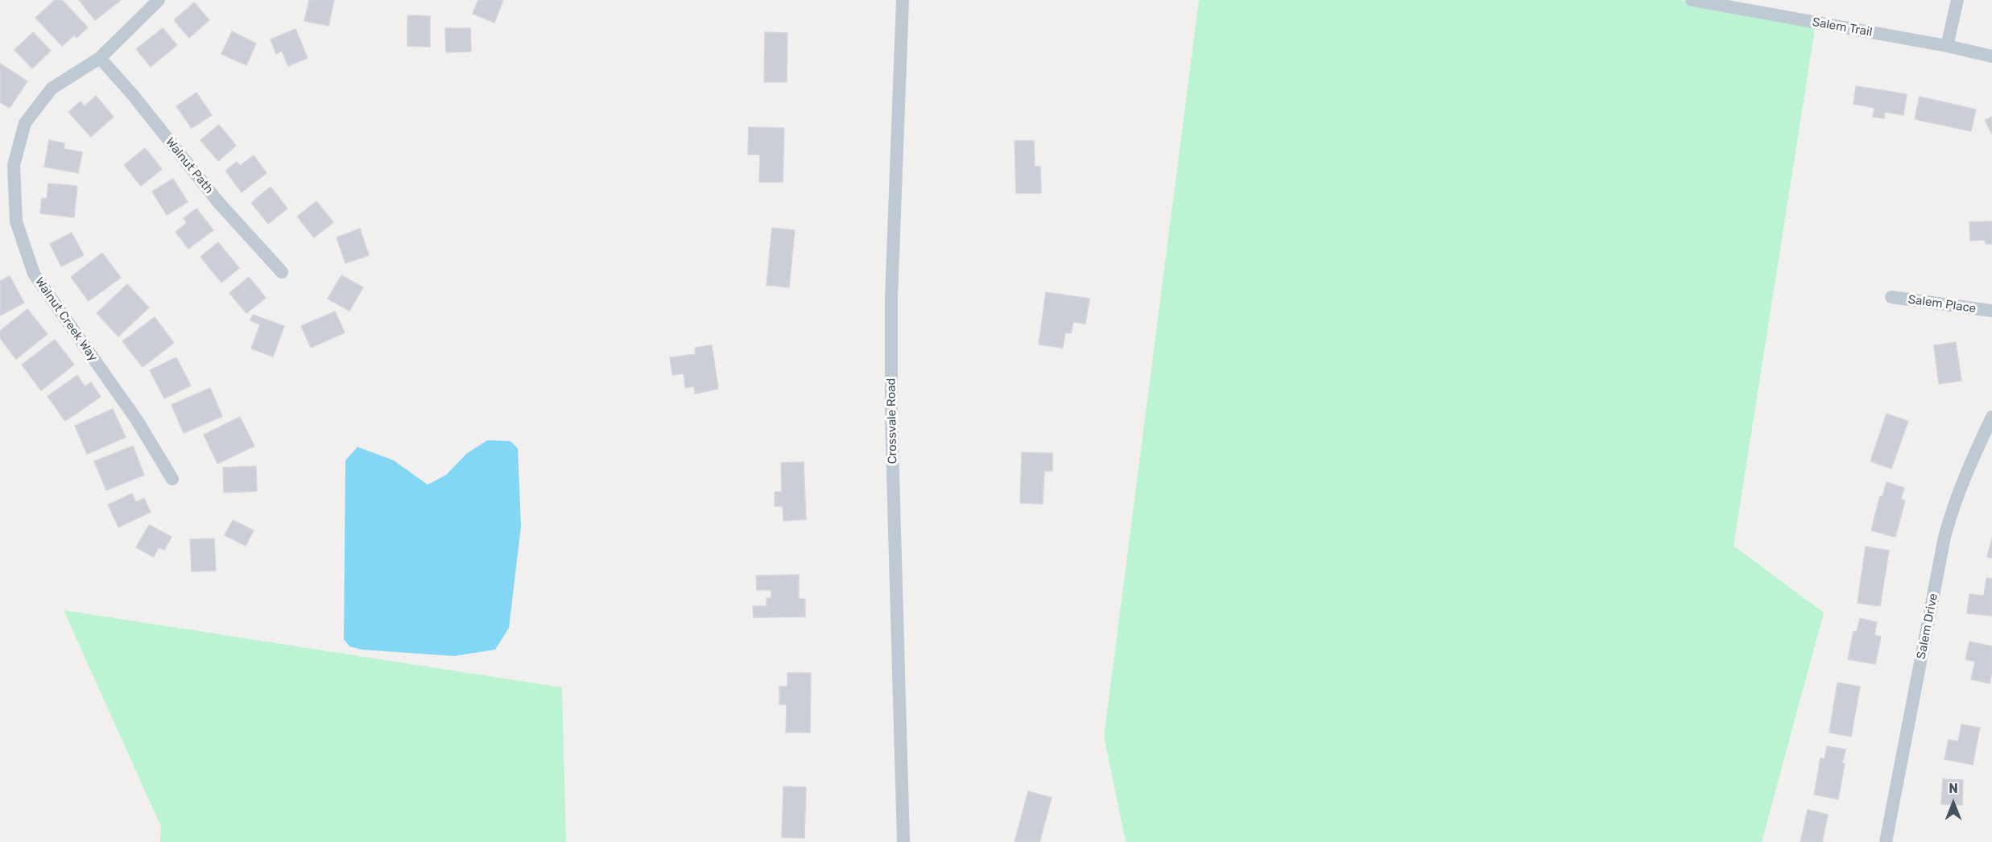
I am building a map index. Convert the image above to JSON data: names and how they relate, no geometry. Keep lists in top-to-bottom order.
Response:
{
  "streets": {
    "street": [
      "Salem Trail",
      "Walnut Path",
      "Salem Place",
      "Walnut Creek Way",
      "Crossvale Road",
      "Salem Drive"
    ]
  },
  "crossings": [
    ["Walnut Path", "Walnut Creek Way"]
  ],
  "north": "top"
}
